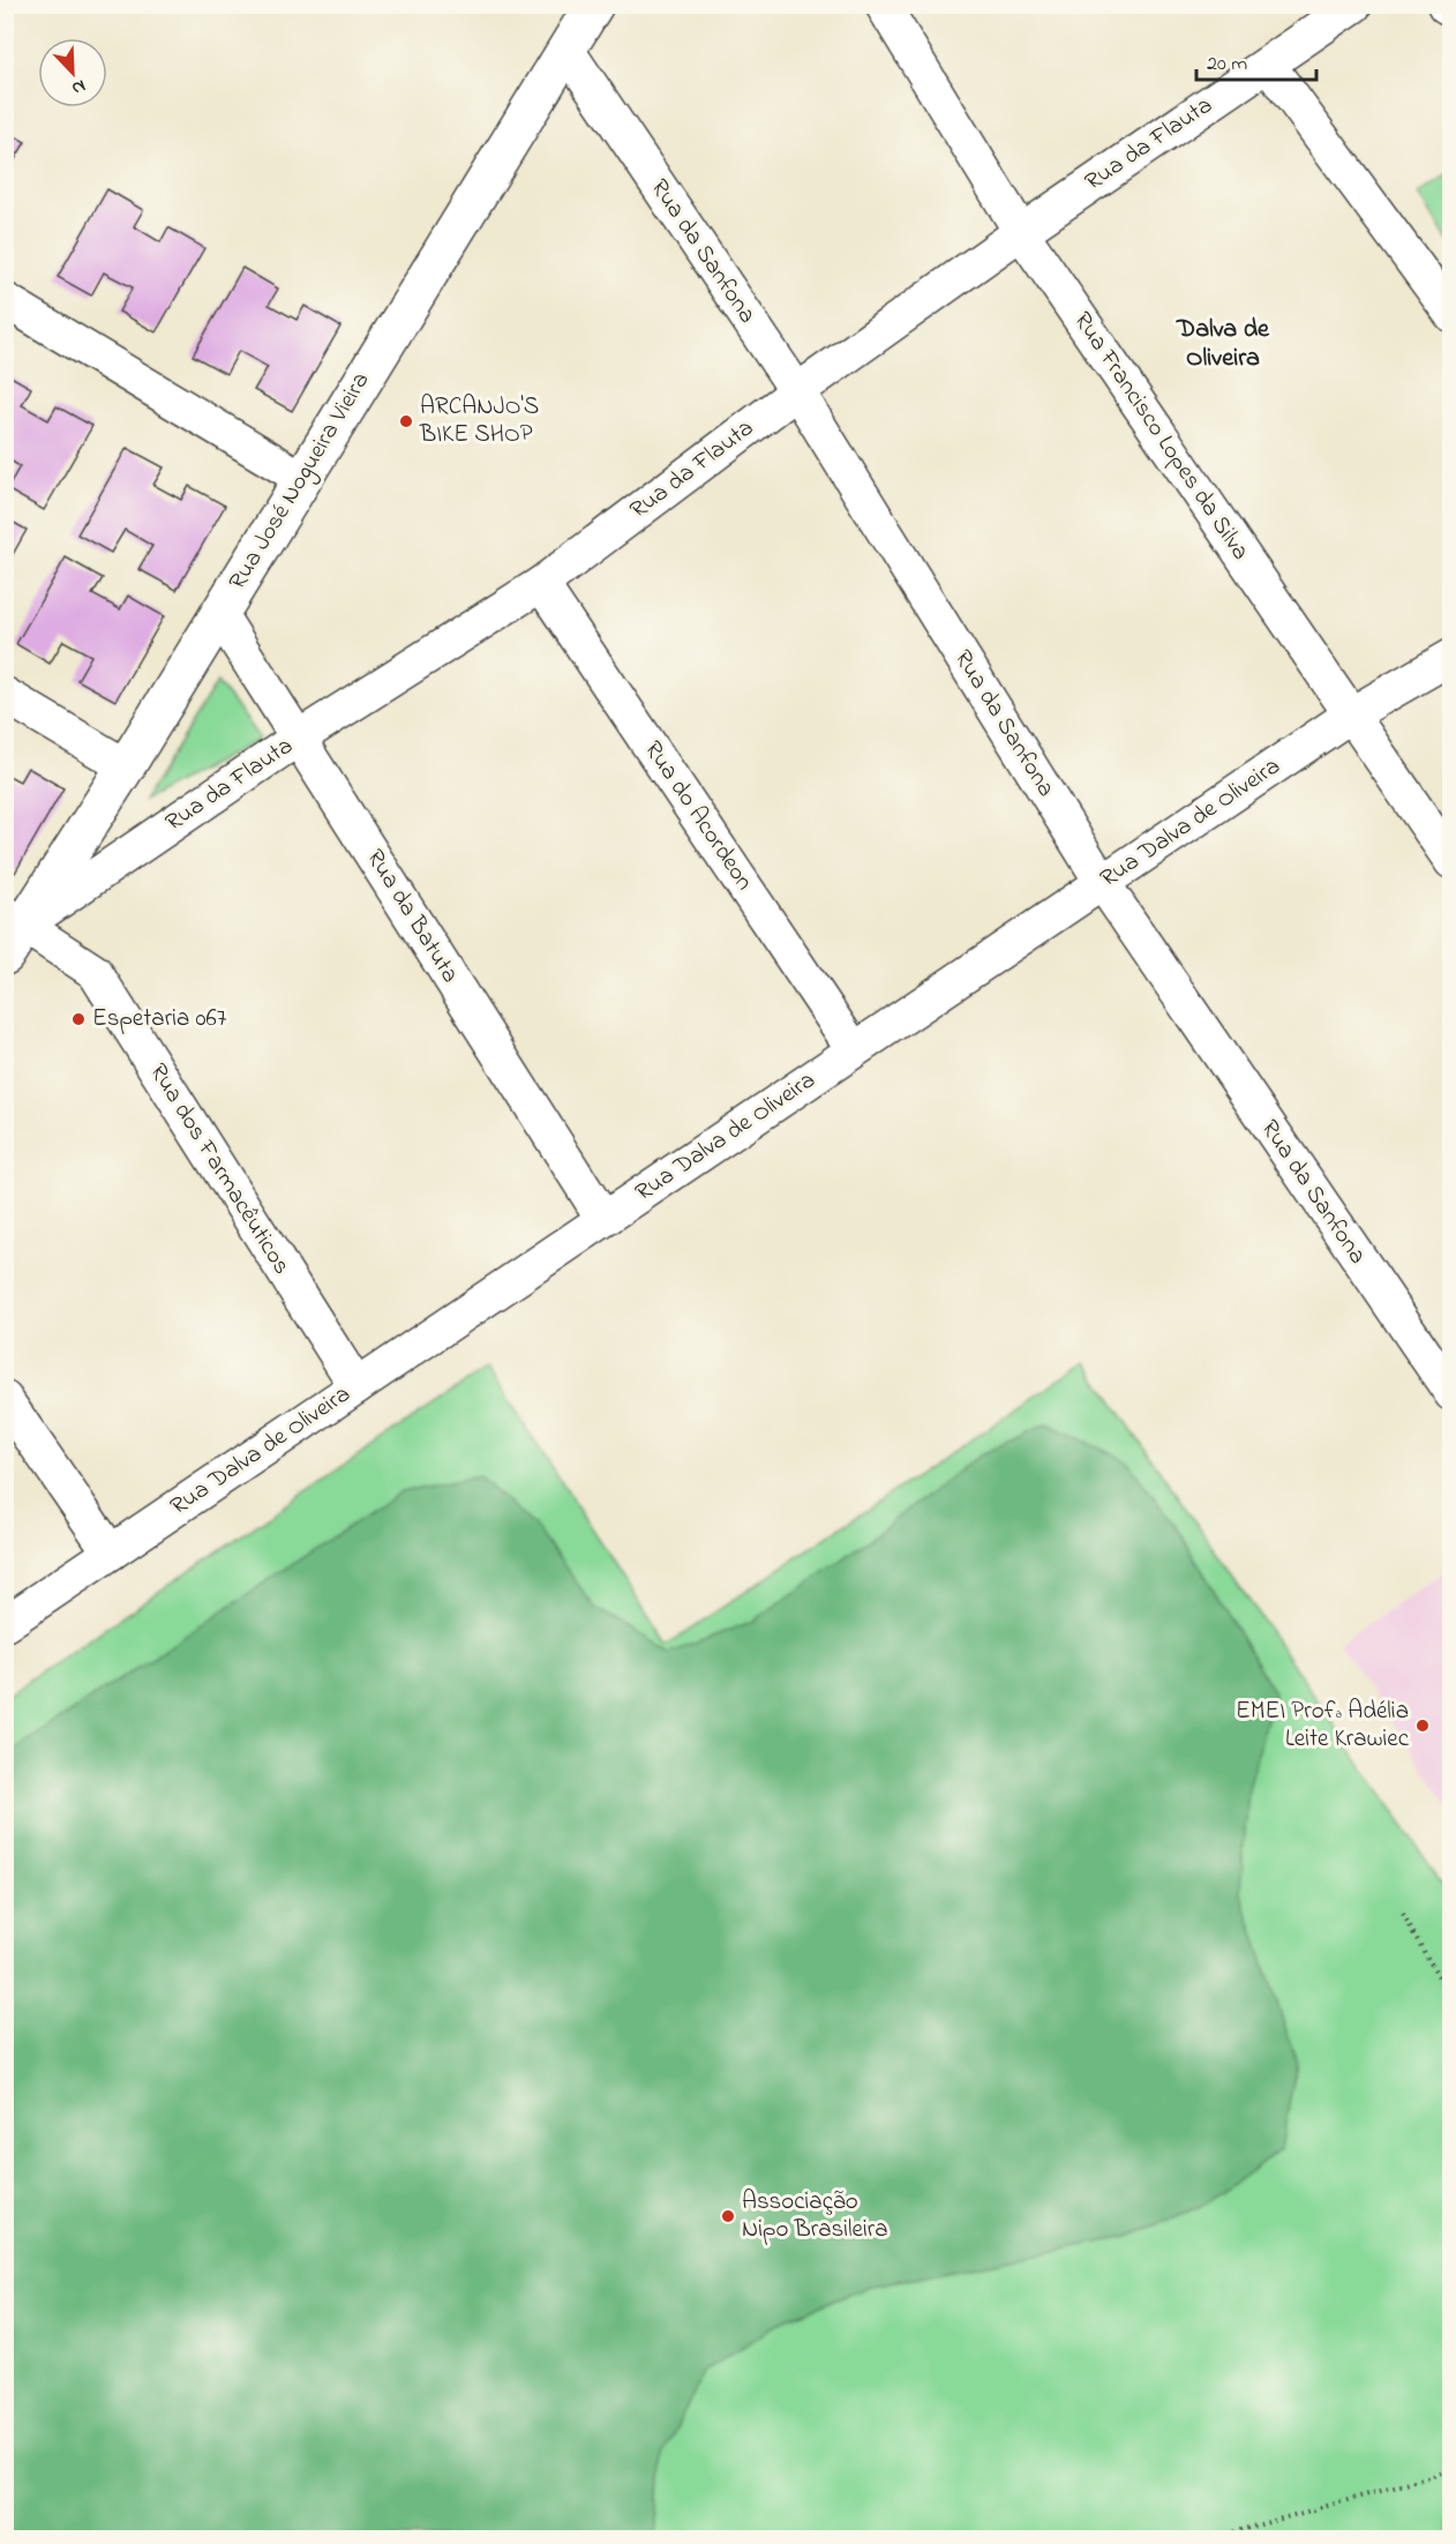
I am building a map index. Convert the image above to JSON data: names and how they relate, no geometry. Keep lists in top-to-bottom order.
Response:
{
  "streets": {
    "street": [
      "Rua da Flauta",
      "Rua da Sanfona",
      "Rua Francisco Lopes da Silva",
      "Rua José Nogueira Vieira",
      "Rua do Acordeon",
      "Rua Dalva de Oliveira",
      "Rua da Batuta",
      "Rua dos Farmacêuticos"
    ]
  },
  "crossings": [
    ["Rua da Flauta", "Rua da Sanfona"],
    ["Rua da Flauta", "Rua Francisco Lopes da Silva"],
    ["Rua da Flauta", "Rua José Nogueira Vieira"],
    ["Rua da Flauta", "Rua do Acordeon"],
    ["Rua da Flauta", "Rua da Batuta"],
    ["Rua da Flauta", "Rua dos Farmacêuticos"],
    ["Rua da Sanfona", "Rua José Nogueira Vieira"],
    ["Rua da Sanfona", "Rua Dalva de Oliveira"],
    ["Rua Francisco Lopes da Silva", "Rua Dalva de Oliveira"],
    ["Rua José Nogueira Vieira", "Rua da Batuta"],
    ["Rua José Nogueira Vieira", "Rua dos Farmacêuticos"],
    ["Rua do Acordeon", "Rua Dalva de Oliveira"],
    ["Rua Dalva de Oliveira", "Rua da Batuta"],
    ["Rua Dalva de Oliveira", "Rua dos Farmacêuticos"]
  ],
  "districts": ["Dalva de Oliveira"],
  "places": [
    "ARCANJO'S BIKE SHOP",
    "Espetaria 067",
    "EMEI Profª Adélia Leite Krawiec",
    "Associação Nipo Brasileira"
  ],
  "scale_bar": "20 m",
  "north": "bottom right"
}
